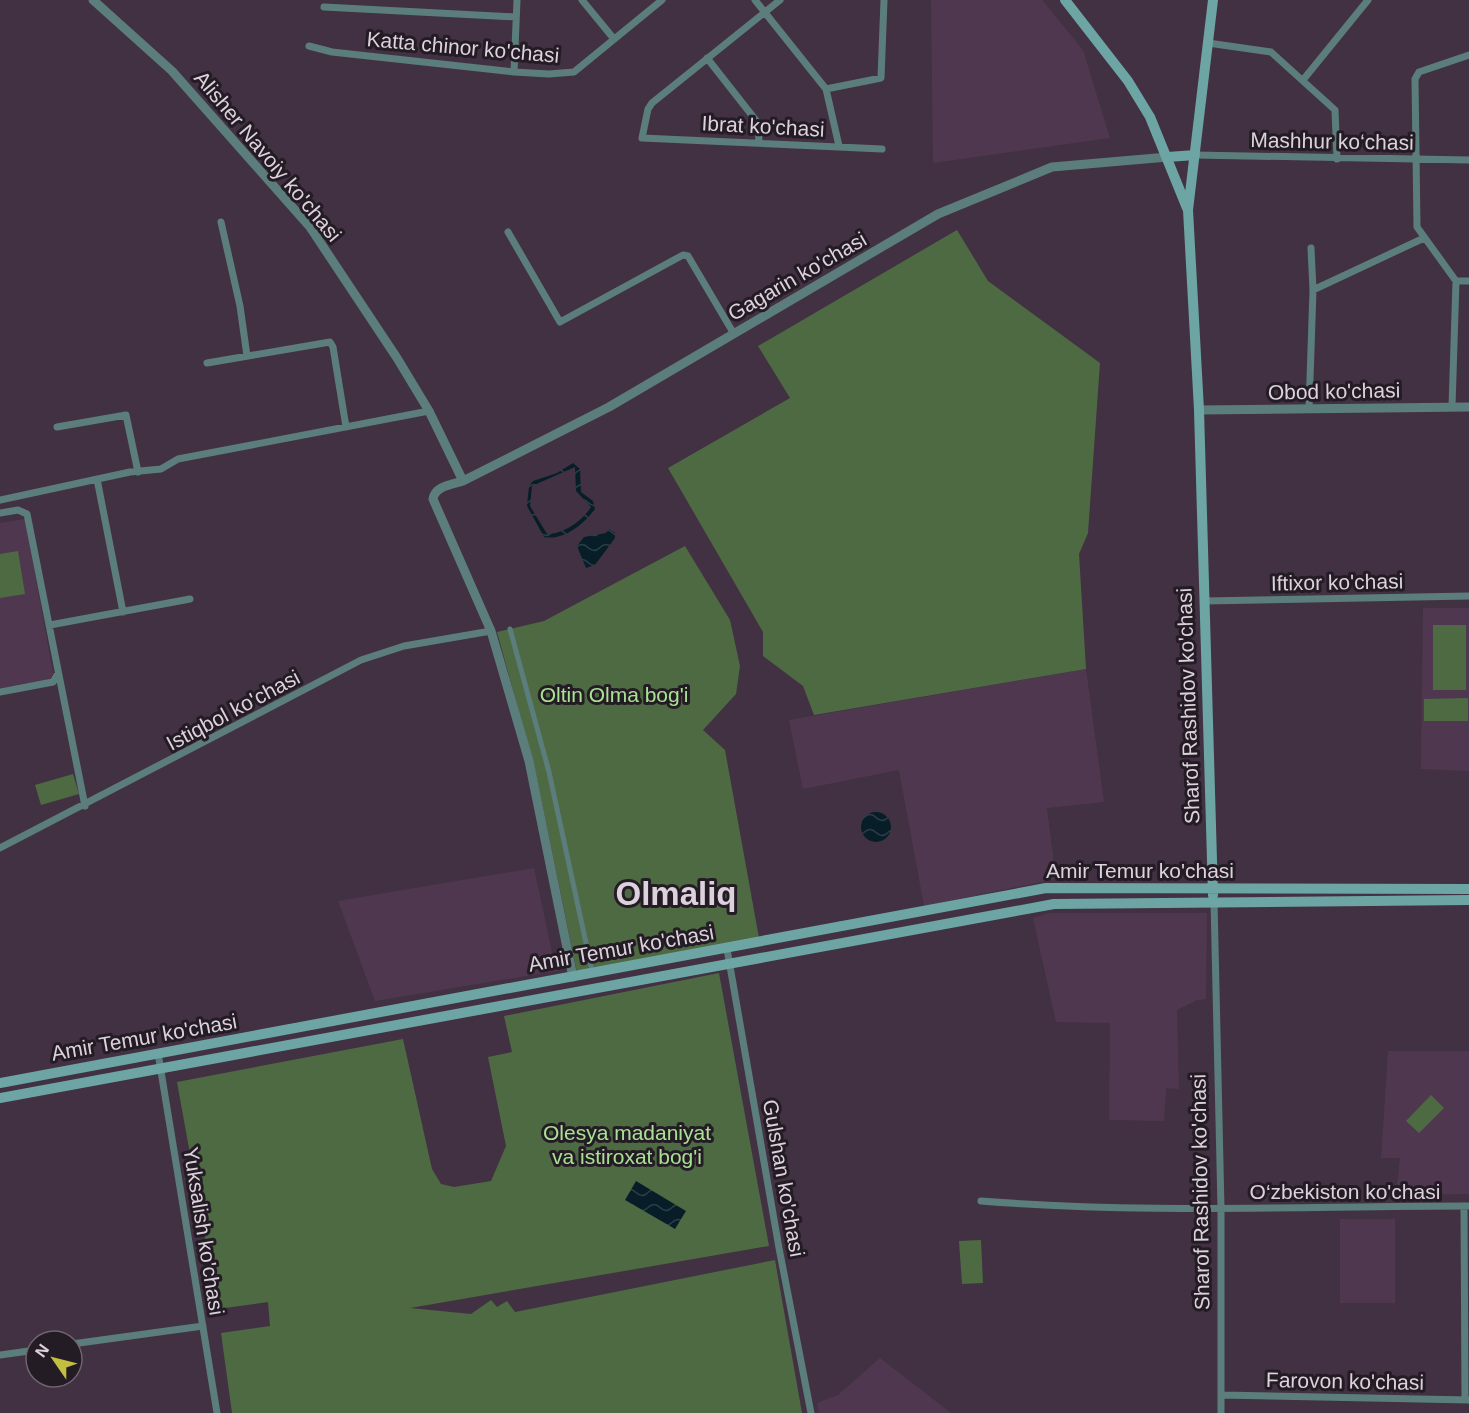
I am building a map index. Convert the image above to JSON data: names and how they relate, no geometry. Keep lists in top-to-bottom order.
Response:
{
  "streets": {
    "main road": ["Sharof Rashidov ko'chasi", "Amir Temur ko'chasi"],
    "street": [
      "Katta chinor ko'chasi",
      "Ibrat ko'chasi",
      "Mashhur ko‘chasi",
      "Alisher Navoiy ko'chasi",
      "Gagarin ko'chasi",
      "Obod ko'chasi",
      "Iftixor ko'chasi",
      "Istiqbol ko'chasi",
      "Gulshan ko'chasi",
      "O‘zbekiston ko'chasi",
      "Yuksalish ko'chasi",
      "Farovon ko'chasi"
    ]
  },
  "crossings": [
    ["Mashhur ko‘chasi", "Sharof Rashidov ko'chasi"],
    ["Alisher Navoiy ko'chasi", "Gagarin ko'chasi"],
    ["Gagarin ko'chasi", "Istiqbol ko'chasi"],
    ["Obod ko'chasi", "Sharof Rashidov ko'chasi"],
    ["Iftixor ko'chasi", "Sharof Rashidov ko'chasi"],
    ["Sharof Rashidov ko'chasi", "Amir Temur ko'chasi"],
    ["Sharof Rashidov ko'chasi", "O‘zbekiston ko'chasi"],
    ["Sharof Rashidov ko'chasi", "Farovon ko'chasi"],
    ["Amir Temur ko'chasi", "Gulshan ko'chasi"],
    ["Amir Temur ko'chasi", "Yuksalish ko'chasi"]
  ],
  "districts": ["Olmaliq"],
  "parks": ["Oltin Olma bog'i", "Olesya madaniyat va istiroxat bog'i"],
  "north": "top left"
}
